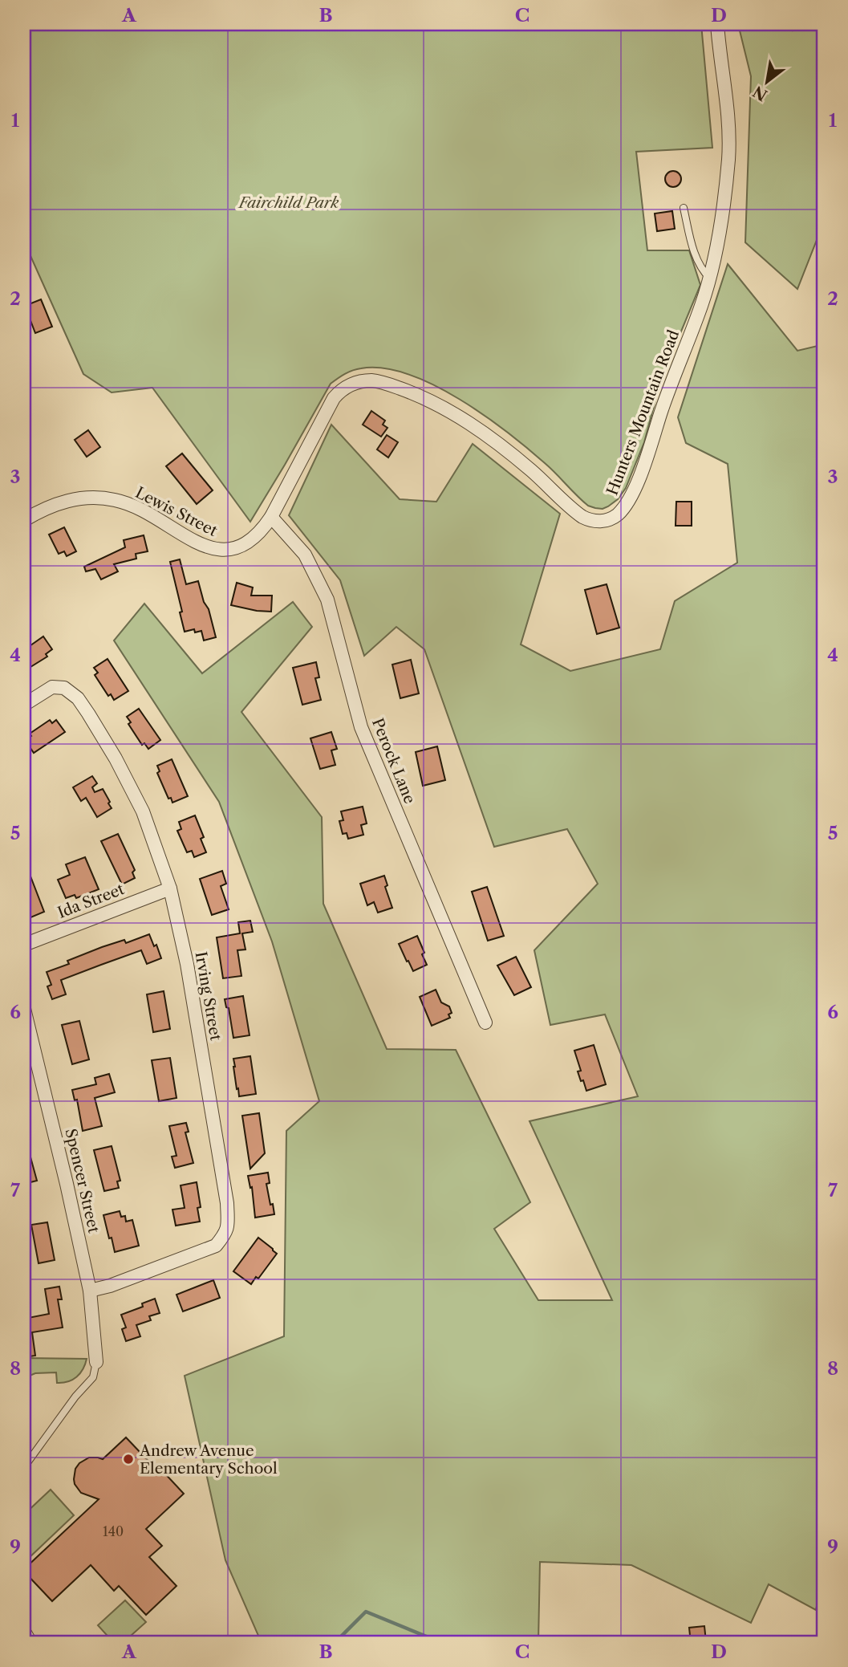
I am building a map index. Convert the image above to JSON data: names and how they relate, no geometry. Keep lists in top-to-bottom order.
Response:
{
  "streets": {
    "street": [
      "Hunters Mountain Road",
      "Lewis Street",
      "Perock Lane",
      "Ida Street",
      "Irving Street",
      "Spencer Street"
    ]
  },
  "crossings": [
    ["Hunters Mountain Road", "Lewis Street"],
    ["Hunters Mountain Road", "Perock Lane"],
    ["Lewis Street", "Perock Lane"],
    ["Ida Street", "Irving Street"],
    ["Irving Street", "Spencer Street"]
  ],
  "parks": ["Fairchild Park"],
  "places": ["Andrew Avenue Elementary School"],
  "house_numbers": ["140"],
  "north": "bottom left",
  "grid": {
    "columns": [
      "A",
      "B",
      "C",
      "D"
    ],
    "rows": [
      "1",
      "2",
      "3",
      "4",
      "5",
      "6",
      "7",
      "8",
      "9"
    ]
  }
}
